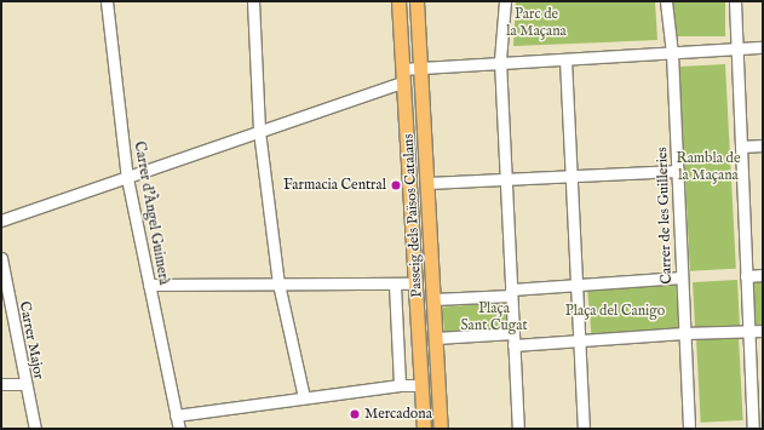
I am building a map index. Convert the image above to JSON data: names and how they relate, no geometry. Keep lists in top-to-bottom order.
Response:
{
  "streets": {
    "main road": ["Passeig dels Països Catalans"],
    "street": ["Carrer d'Àngel Guimerà", "Carrer de les Guilleries", "Carrer Major"]
  },
  "parks": [
    "Parc de la Maçana",
    "Rambla de la Maçana",
    "Plaça Sant Cugat",
    "Plaça del Canigo"
  ],
  "places": ["Farmacia Central", "Mercadona"]
}
